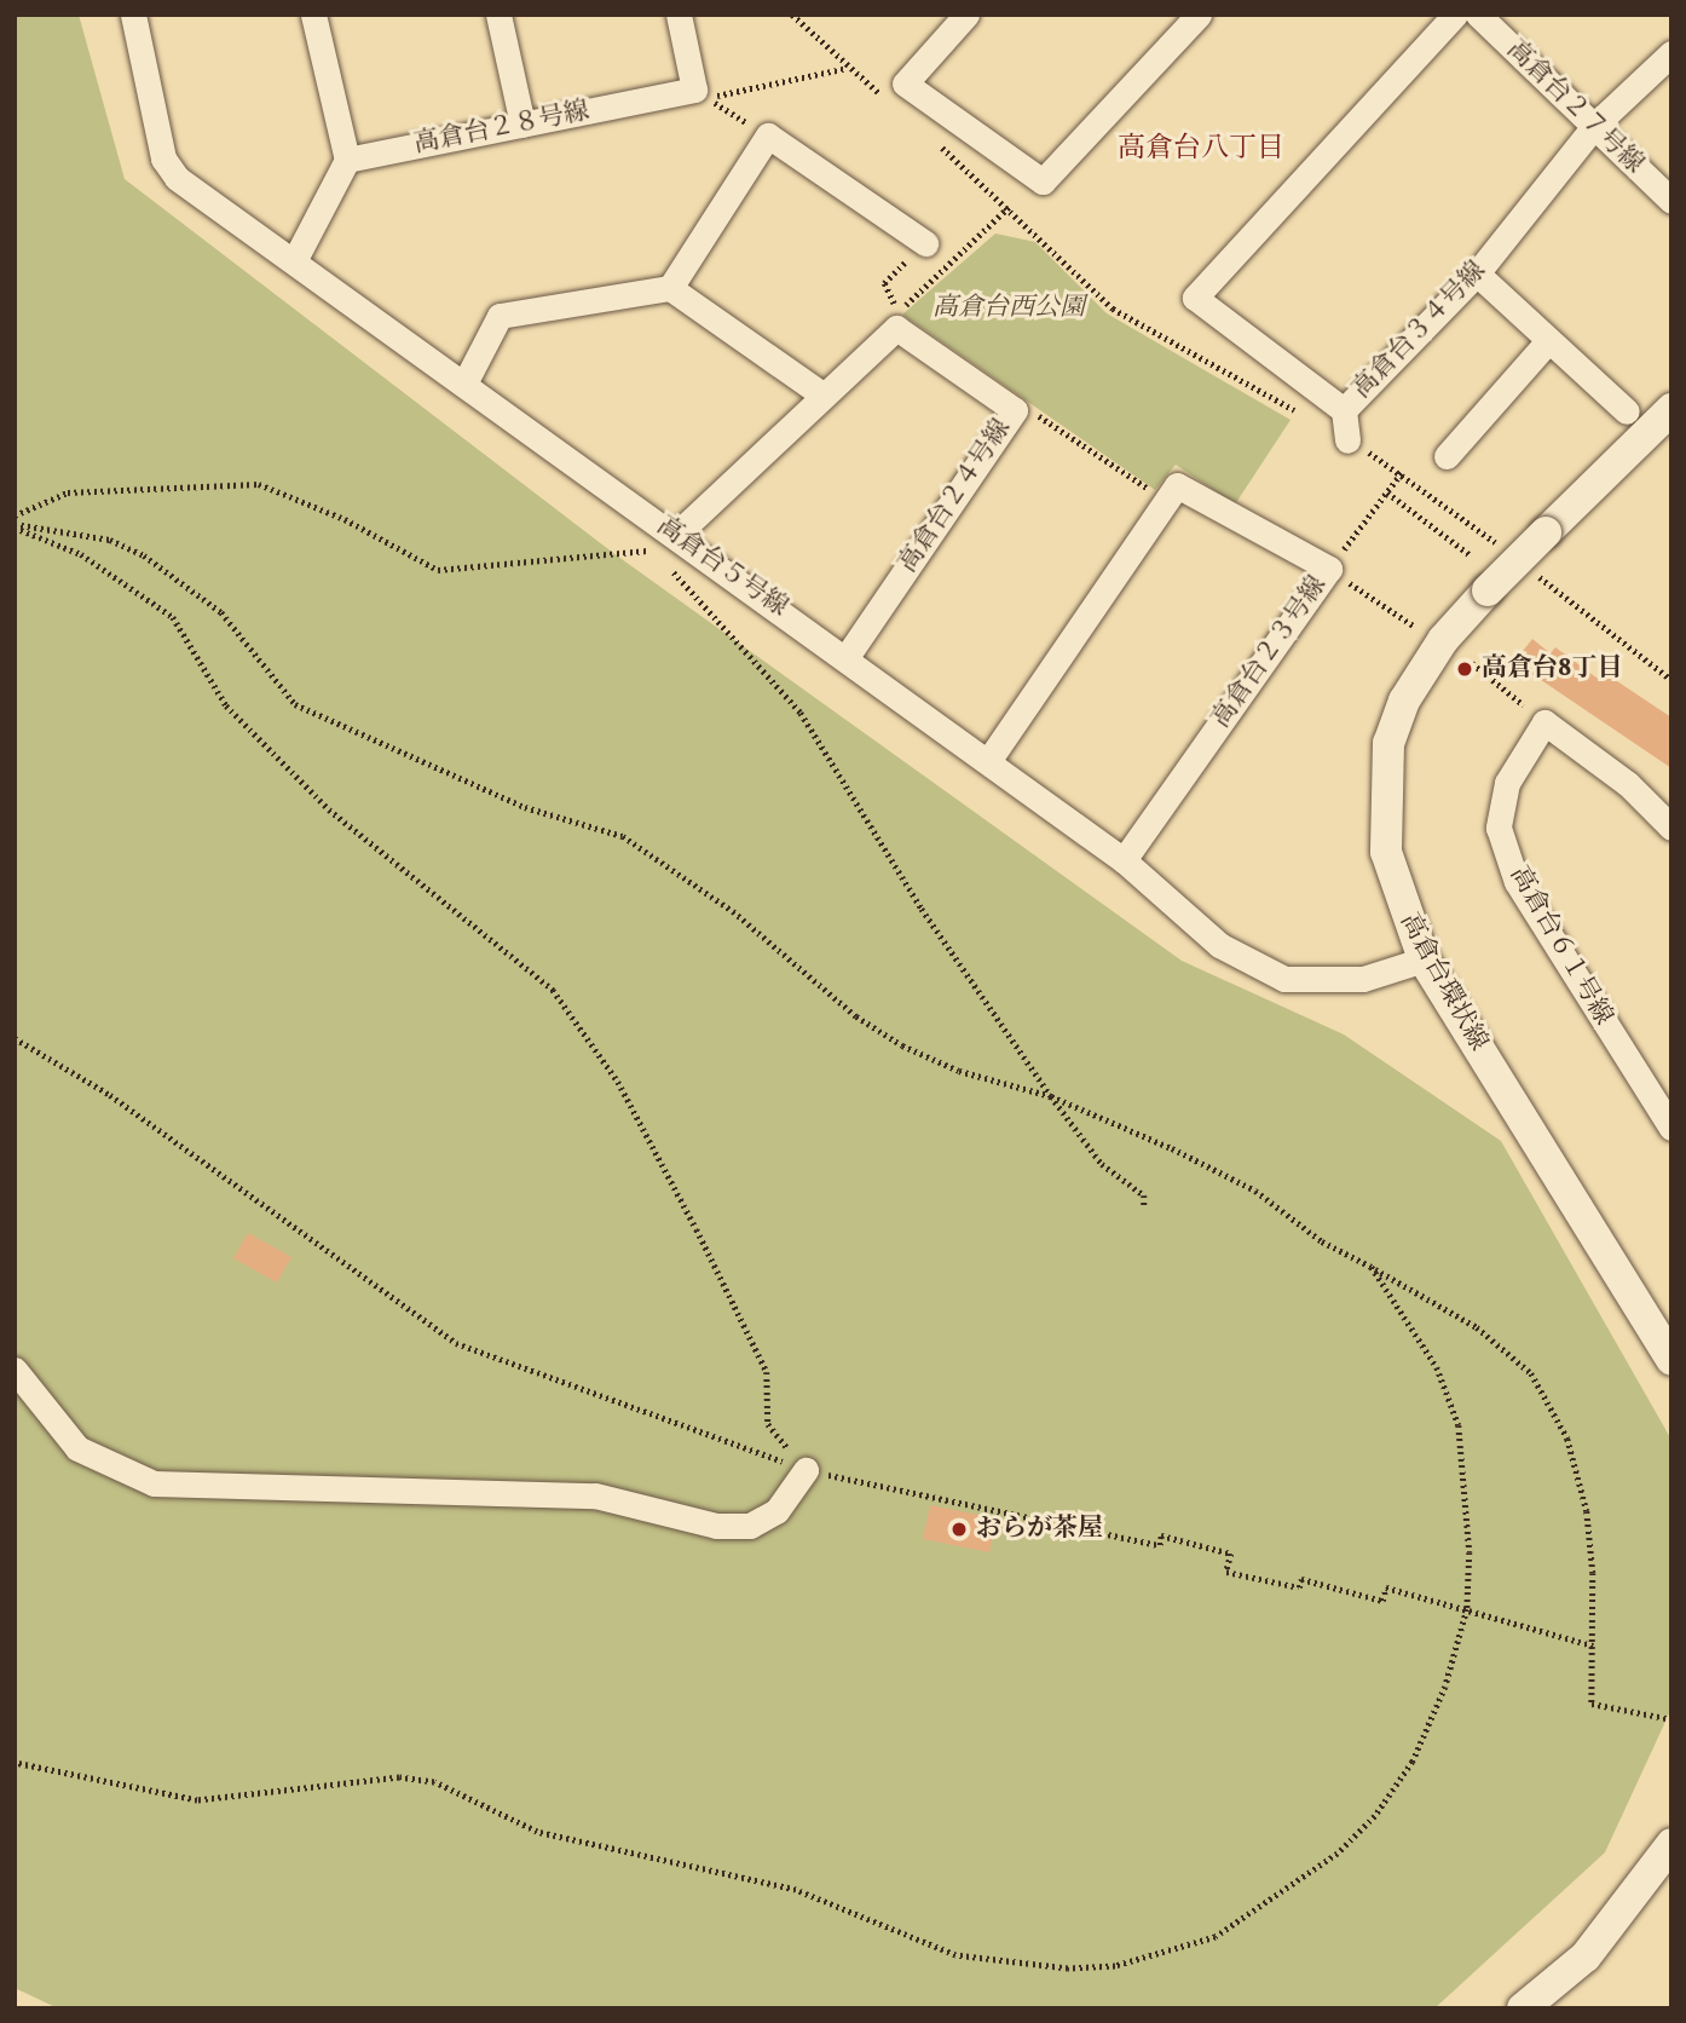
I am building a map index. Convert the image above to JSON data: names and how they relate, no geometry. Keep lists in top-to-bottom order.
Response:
{
  "streets": {
    "street": [
      "高倉台２７号線",
      "高倉台２８号線",
      "高倉台３４号線",
      "高倉台２４号線",
      "高倉台５号線",
      "高倉台２３号線",
      "高倉台６１号線",
      "高倉台環状線"
    ]
  },
  "crossings": [
    ["高倉台２７号線", "高倉台３４号線"],
    ["高倉台２４号線", "高倉台５号線"],
    ["高倉台５号線", "高倉台２３号線"],
    ["高倉台５号線", "高倉台環状線"]
  ],
  "districts": ["高倉台八丁目"],
  "parks": ["高倉台西公園"],
  "places": ["高倉台8丁目", "おらが茶屋"]
}
